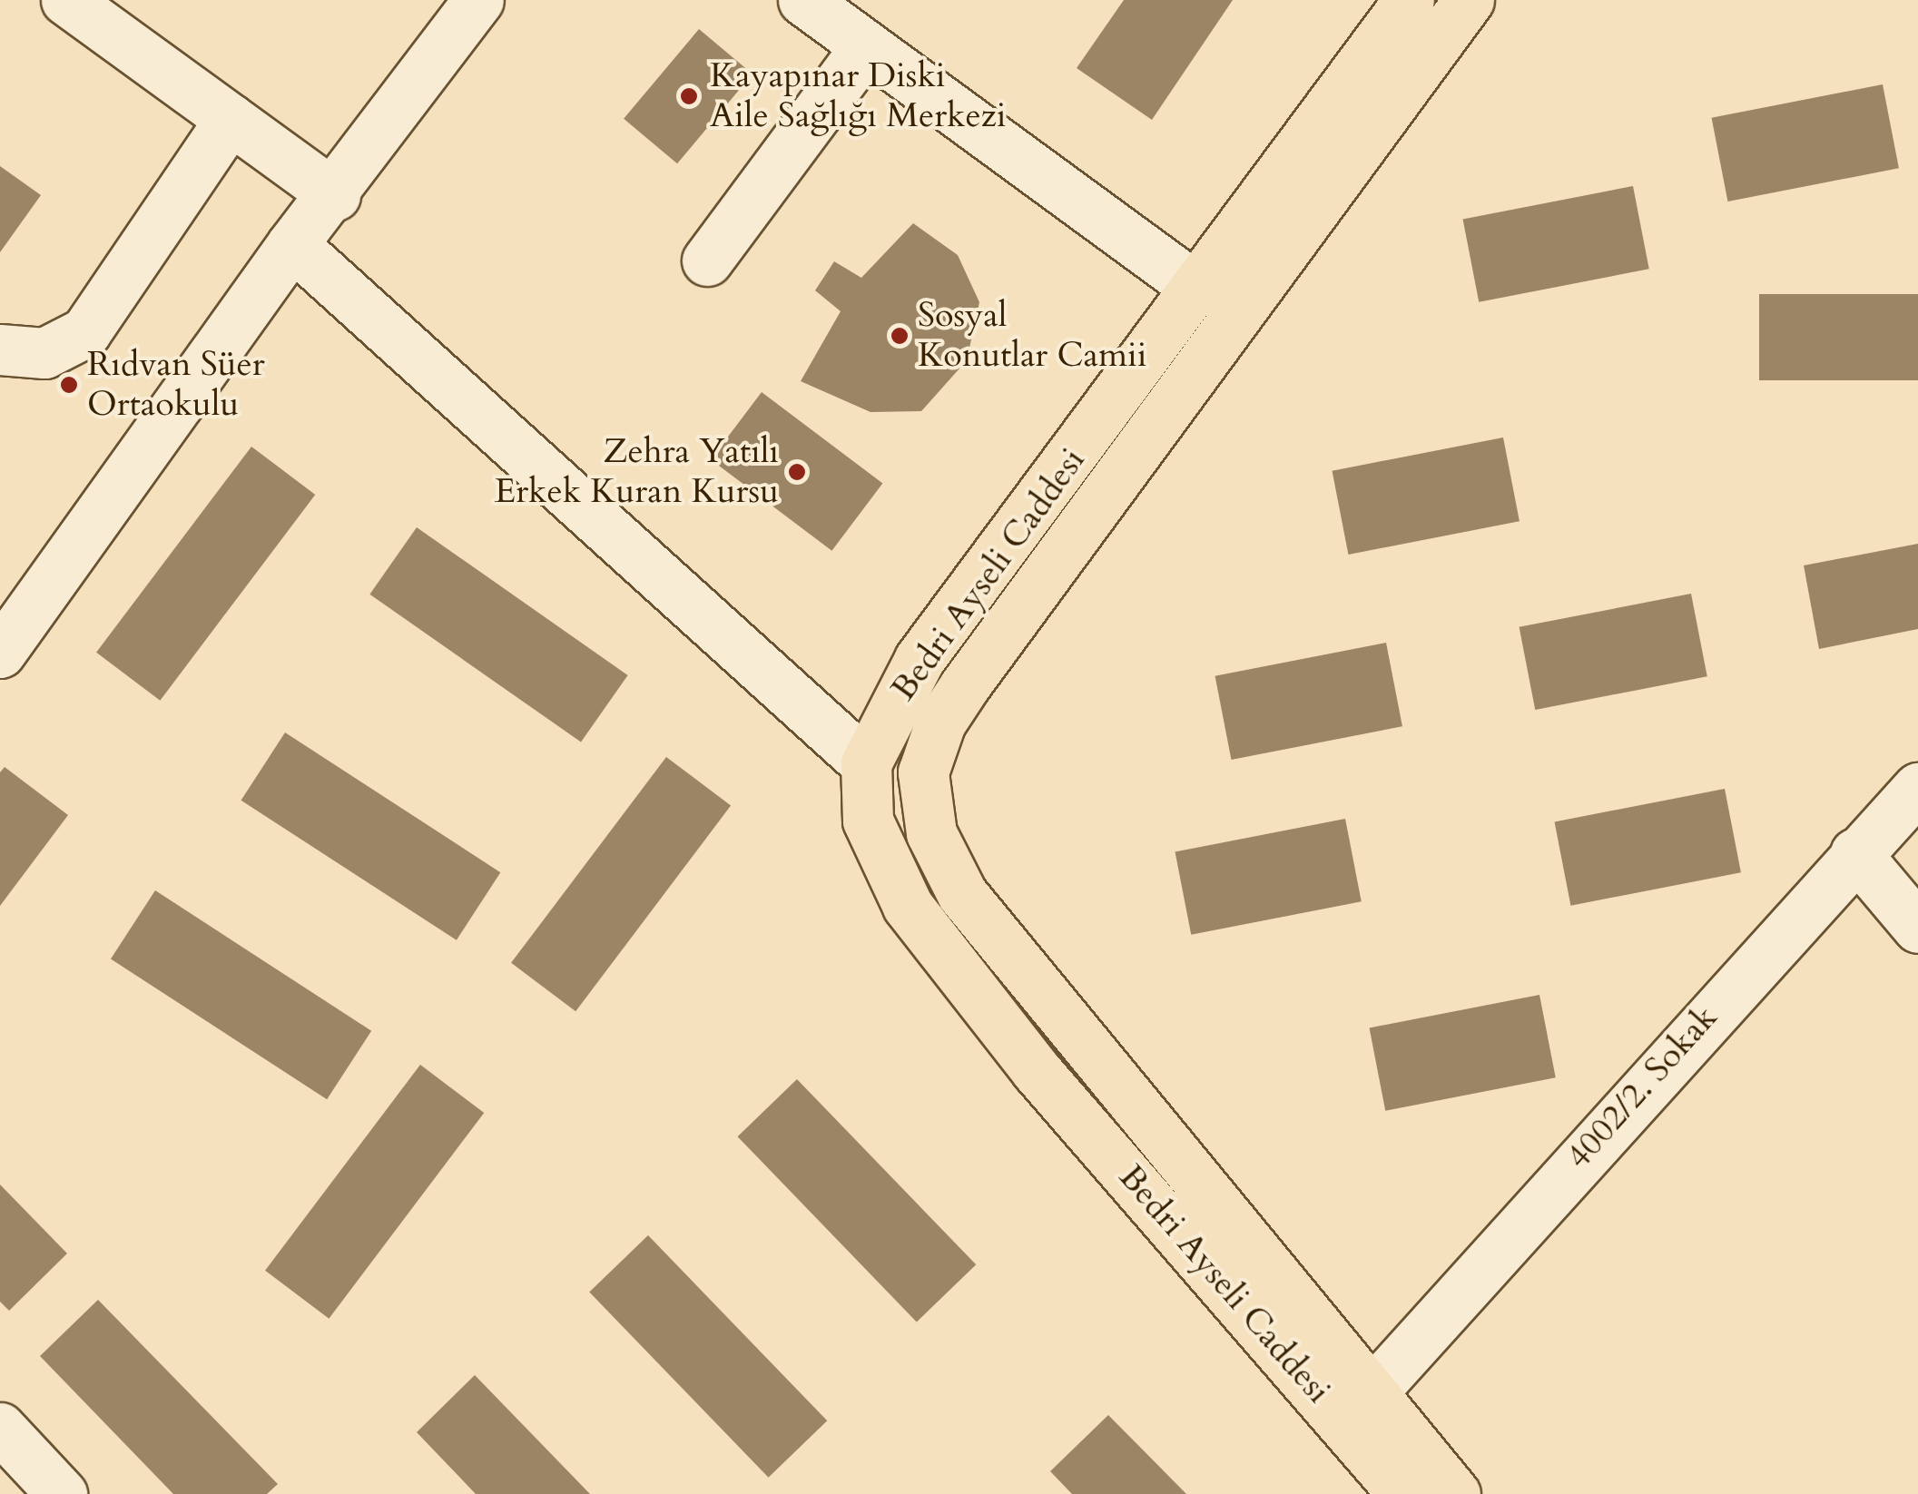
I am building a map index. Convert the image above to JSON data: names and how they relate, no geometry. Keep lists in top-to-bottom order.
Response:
{
  "streets": {
    "main road": ["Bedri Ayseli Caddesi"],
    "street": ["4002/2. Sokak"]
  },
  "crossings": [
    ["Bedri Ayseli Caddesi", "4002/2. Sokak"]
  ],
  "places": [
    "Kayapınar Diski Aile Sağlığı Merkezi",
    "Sosyal Konutlar Camii",
    "Rıdvan Süer Ortaokulu",
    "Zehra Yatılı Erkek Kuran Kursu"
  ]
}
